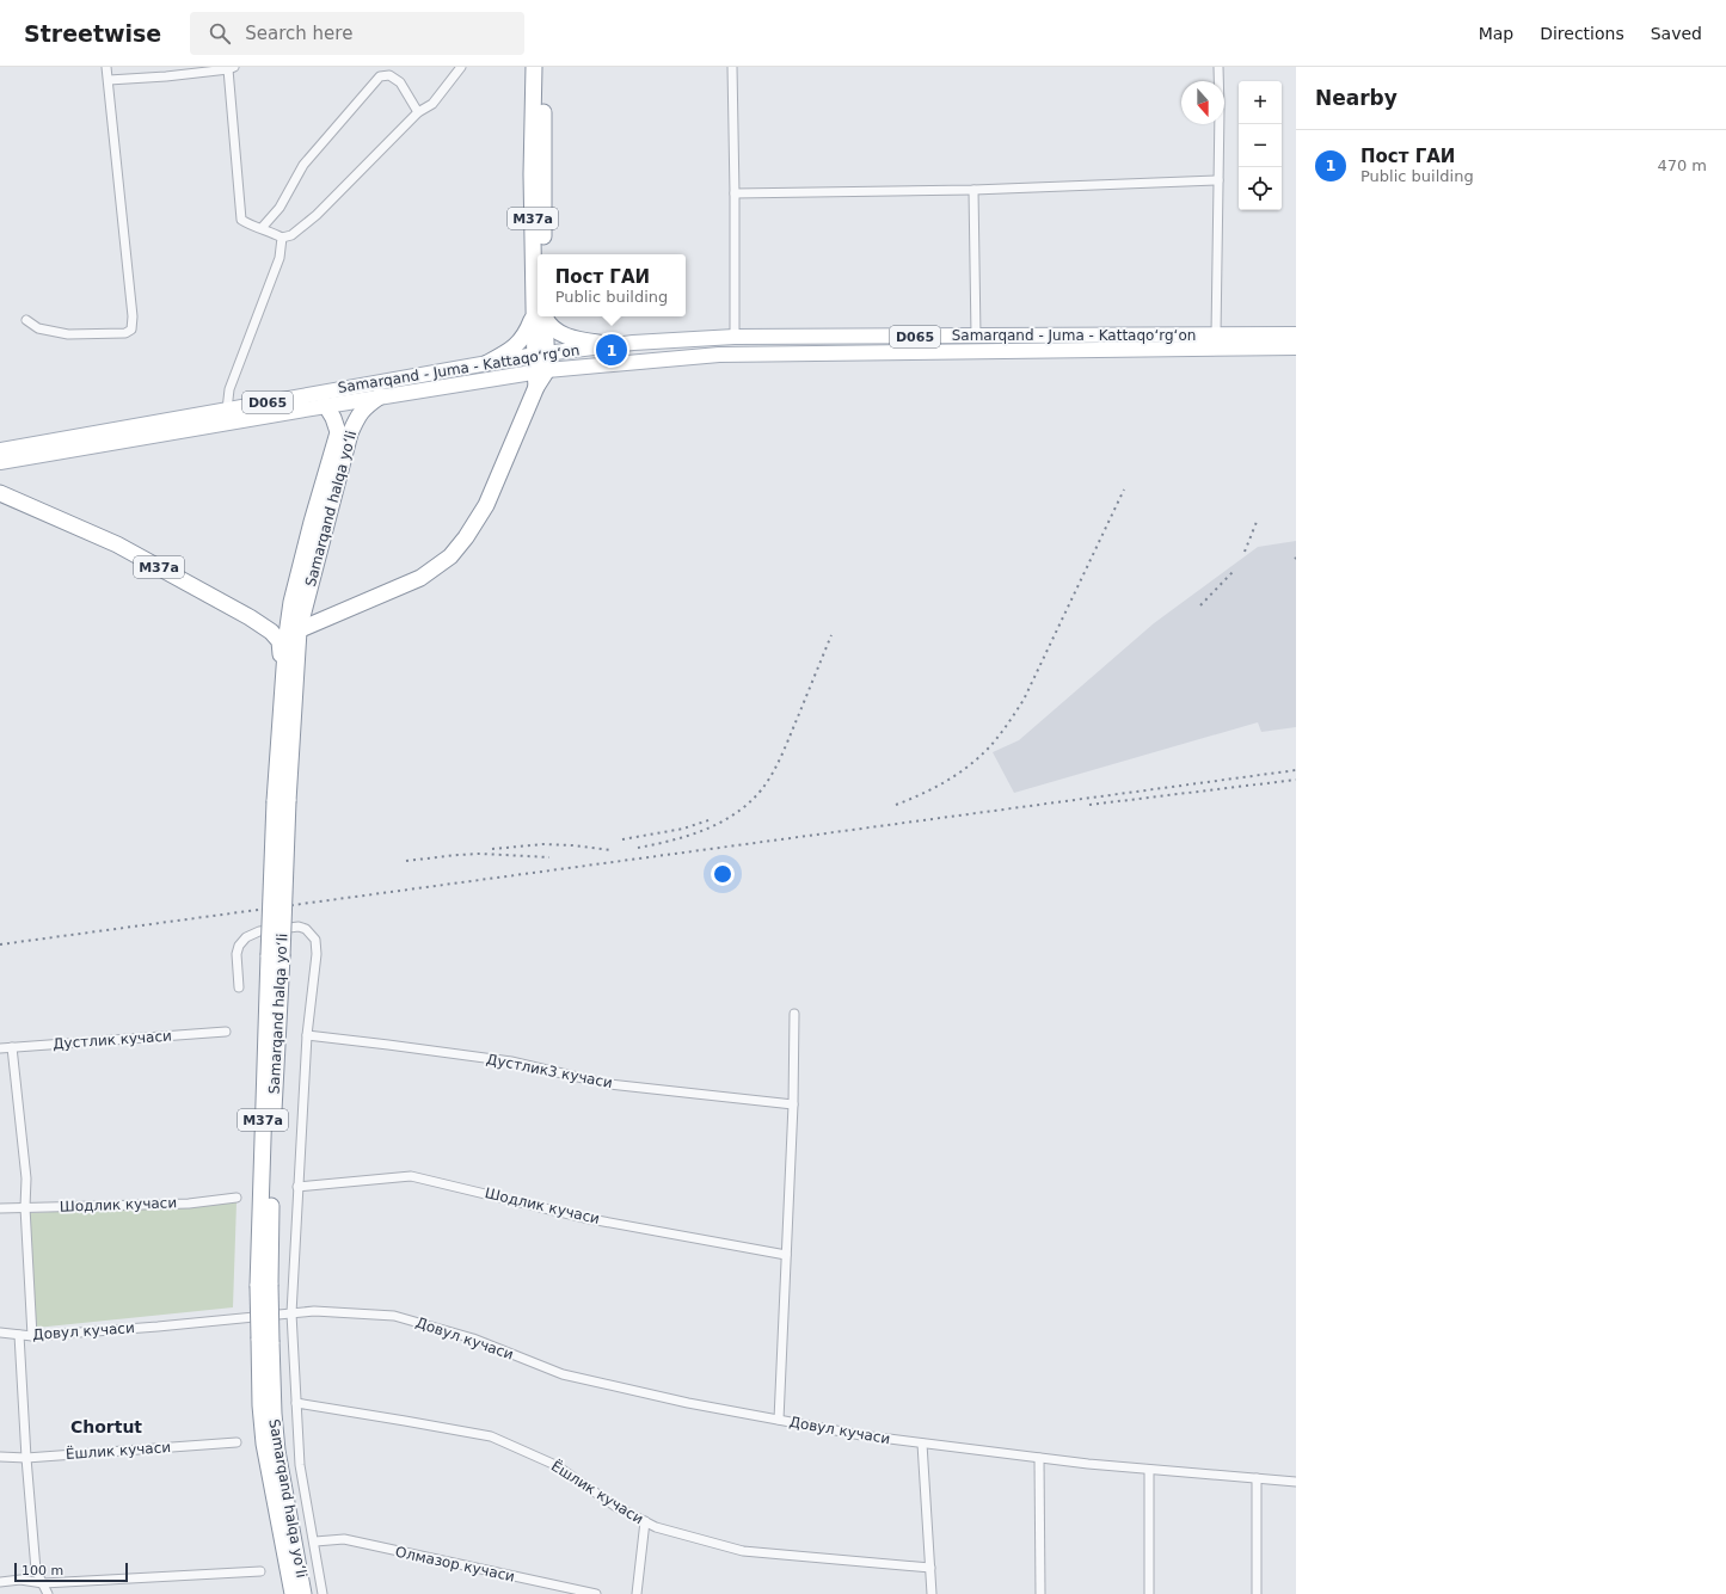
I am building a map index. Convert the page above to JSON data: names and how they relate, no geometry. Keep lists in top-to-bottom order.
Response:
{
  "streets": {
    "highway": ["M37a", "Samarqand halqa yoʻli"],
    "main road": ["Samarqand - Juma - Kattaqo‘rg‘on", "D065"],
    "street": [
      "Дустлик кучаси",
      "Дустлик3 кучаси",
      "Шодлик кучаси",
      "Довул кучаси",
      "Ёшлик кучаси",
      "Олмазор кучаси"
    ]
  },
  "crossings": [
    ["M37a", "Samarqand - Juma - Kattaqo‘rg‘on"],
    ["M37a", "Samarqand halqa yoʻli"],
    ["Samarqand - Juma - Kattaqo‘rg‘on", "Samarqand halqa yoʻli"]
  ],
  "districts": ["Chortut"],
  "scale_bar": "100 m",
  "north": "bottom",
  "page": {
    "header": "Streetwise",
    "search": "Search here",
    "nav": ["Map", "Directions", "Saved"],
    "heading": "Nearby",
    "map_buttons": ["+", "−"],
    "list": [
      {
        "mark": "1",
        "name": "Пост ГАИ",
        "note": "Public building",
        "value": "470 m"
      }
    ],
    "popup": ["Пост ГАИ", "Public building"],
    "pins": "1",
    "scale": "100 m"
  }
}
